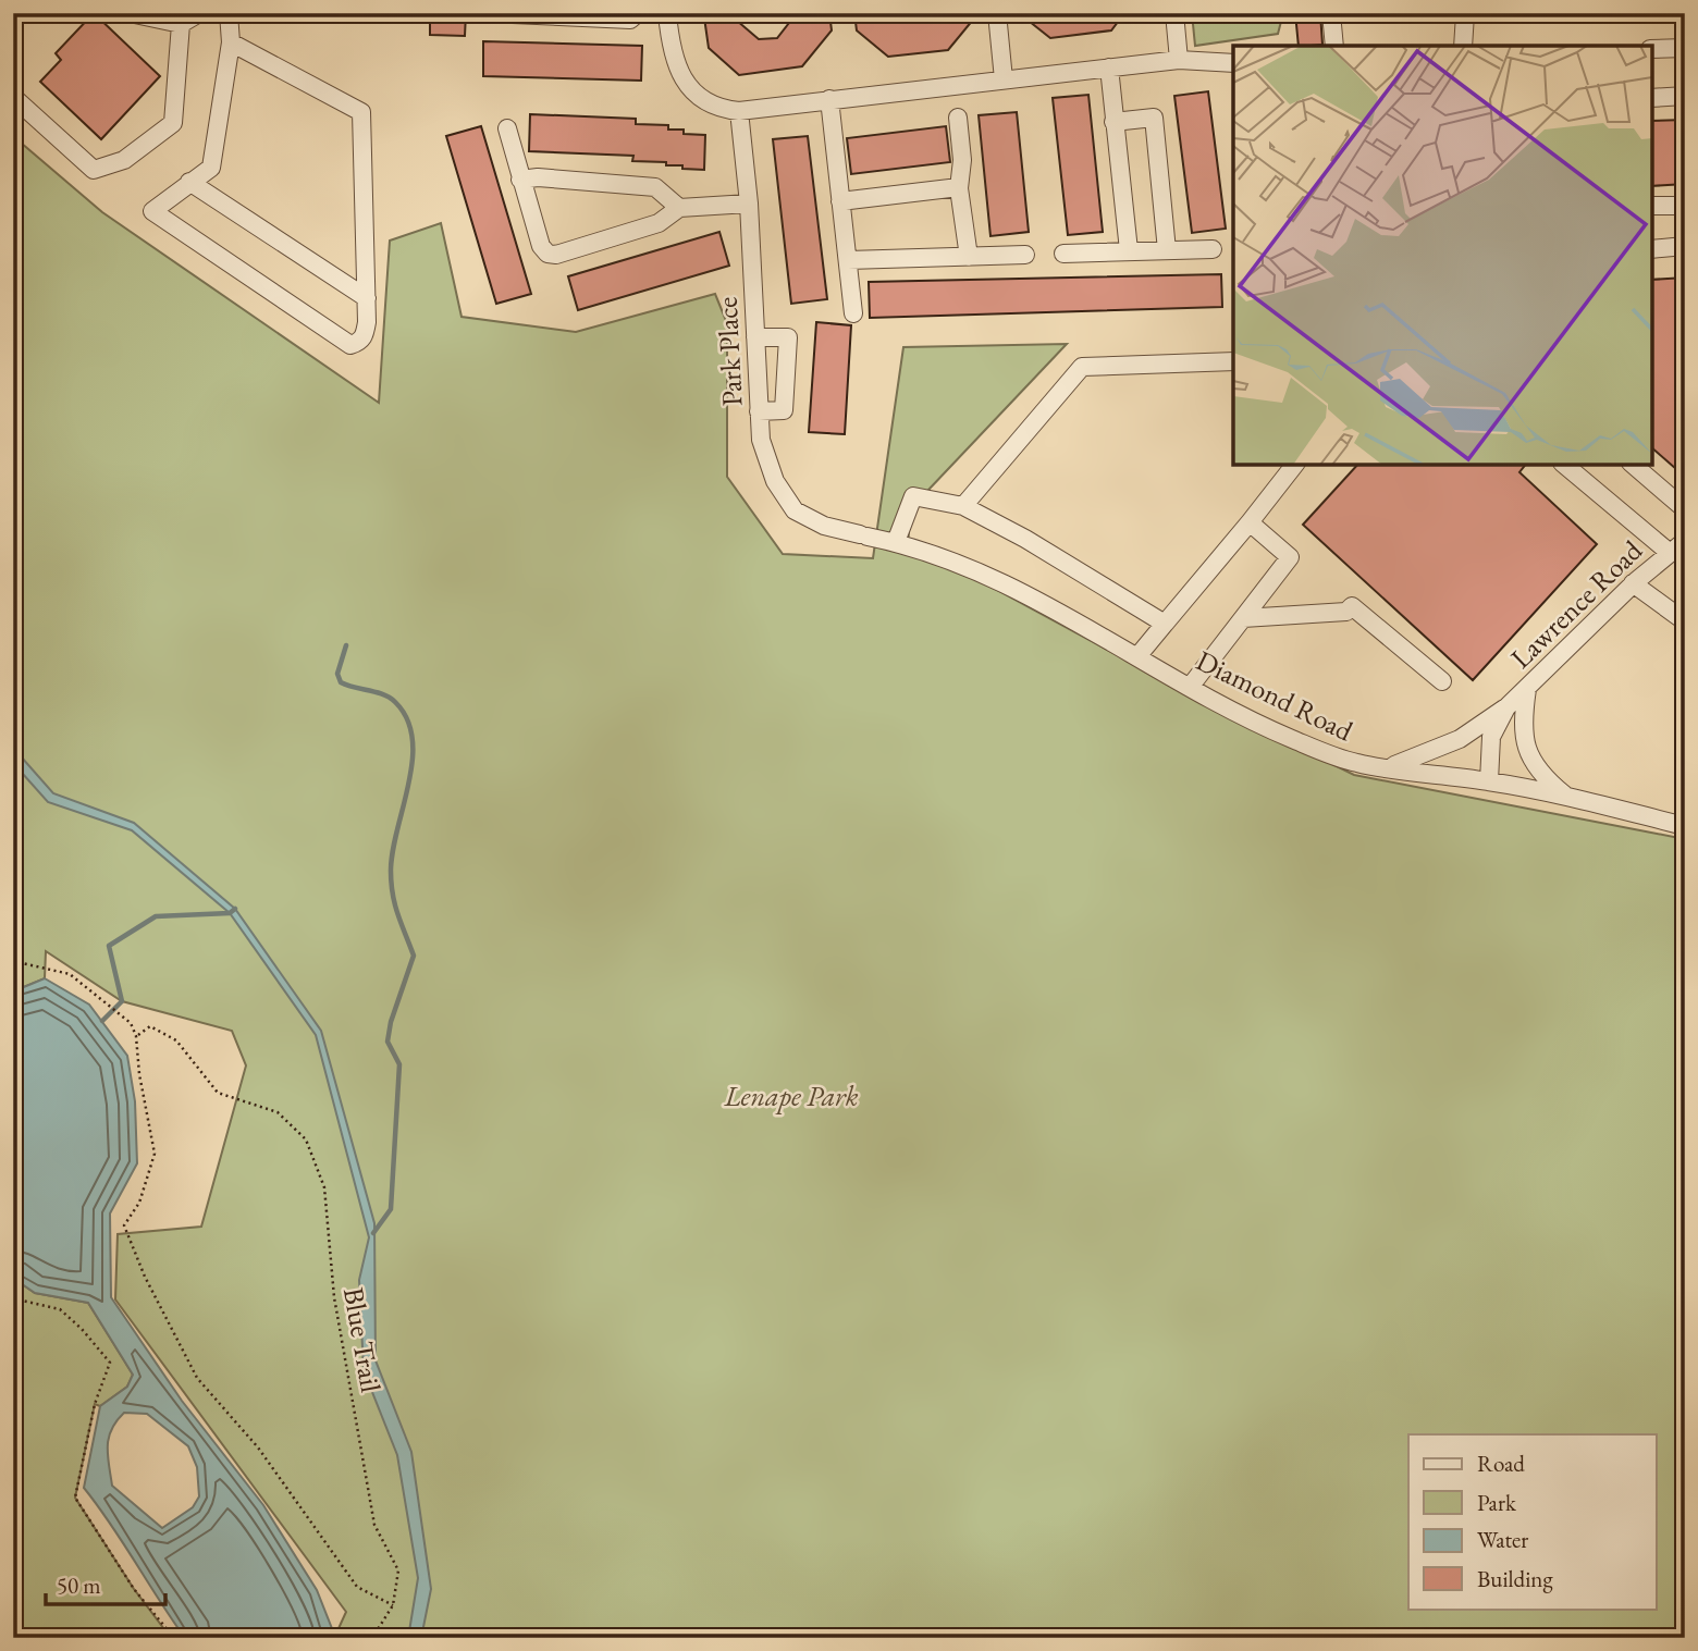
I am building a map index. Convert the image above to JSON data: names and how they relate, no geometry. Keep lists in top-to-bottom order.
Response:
{
  "streets": {
    "street": ["Park Place", "Lawrence Road", "Diamond Road"],
    "path": ["Blue Trail"]
  },
  "crossings": [
    ["Park Place", "Diamond Road"],
    ["Lawrence Road", "Diamond Road"]
  ],
  "parks": ["Lenape Park"],
  "legend": [
    "Road",
    "Park",
    "Water",
    "Building"
  ],
  "scale_bar": "50 m"
}
